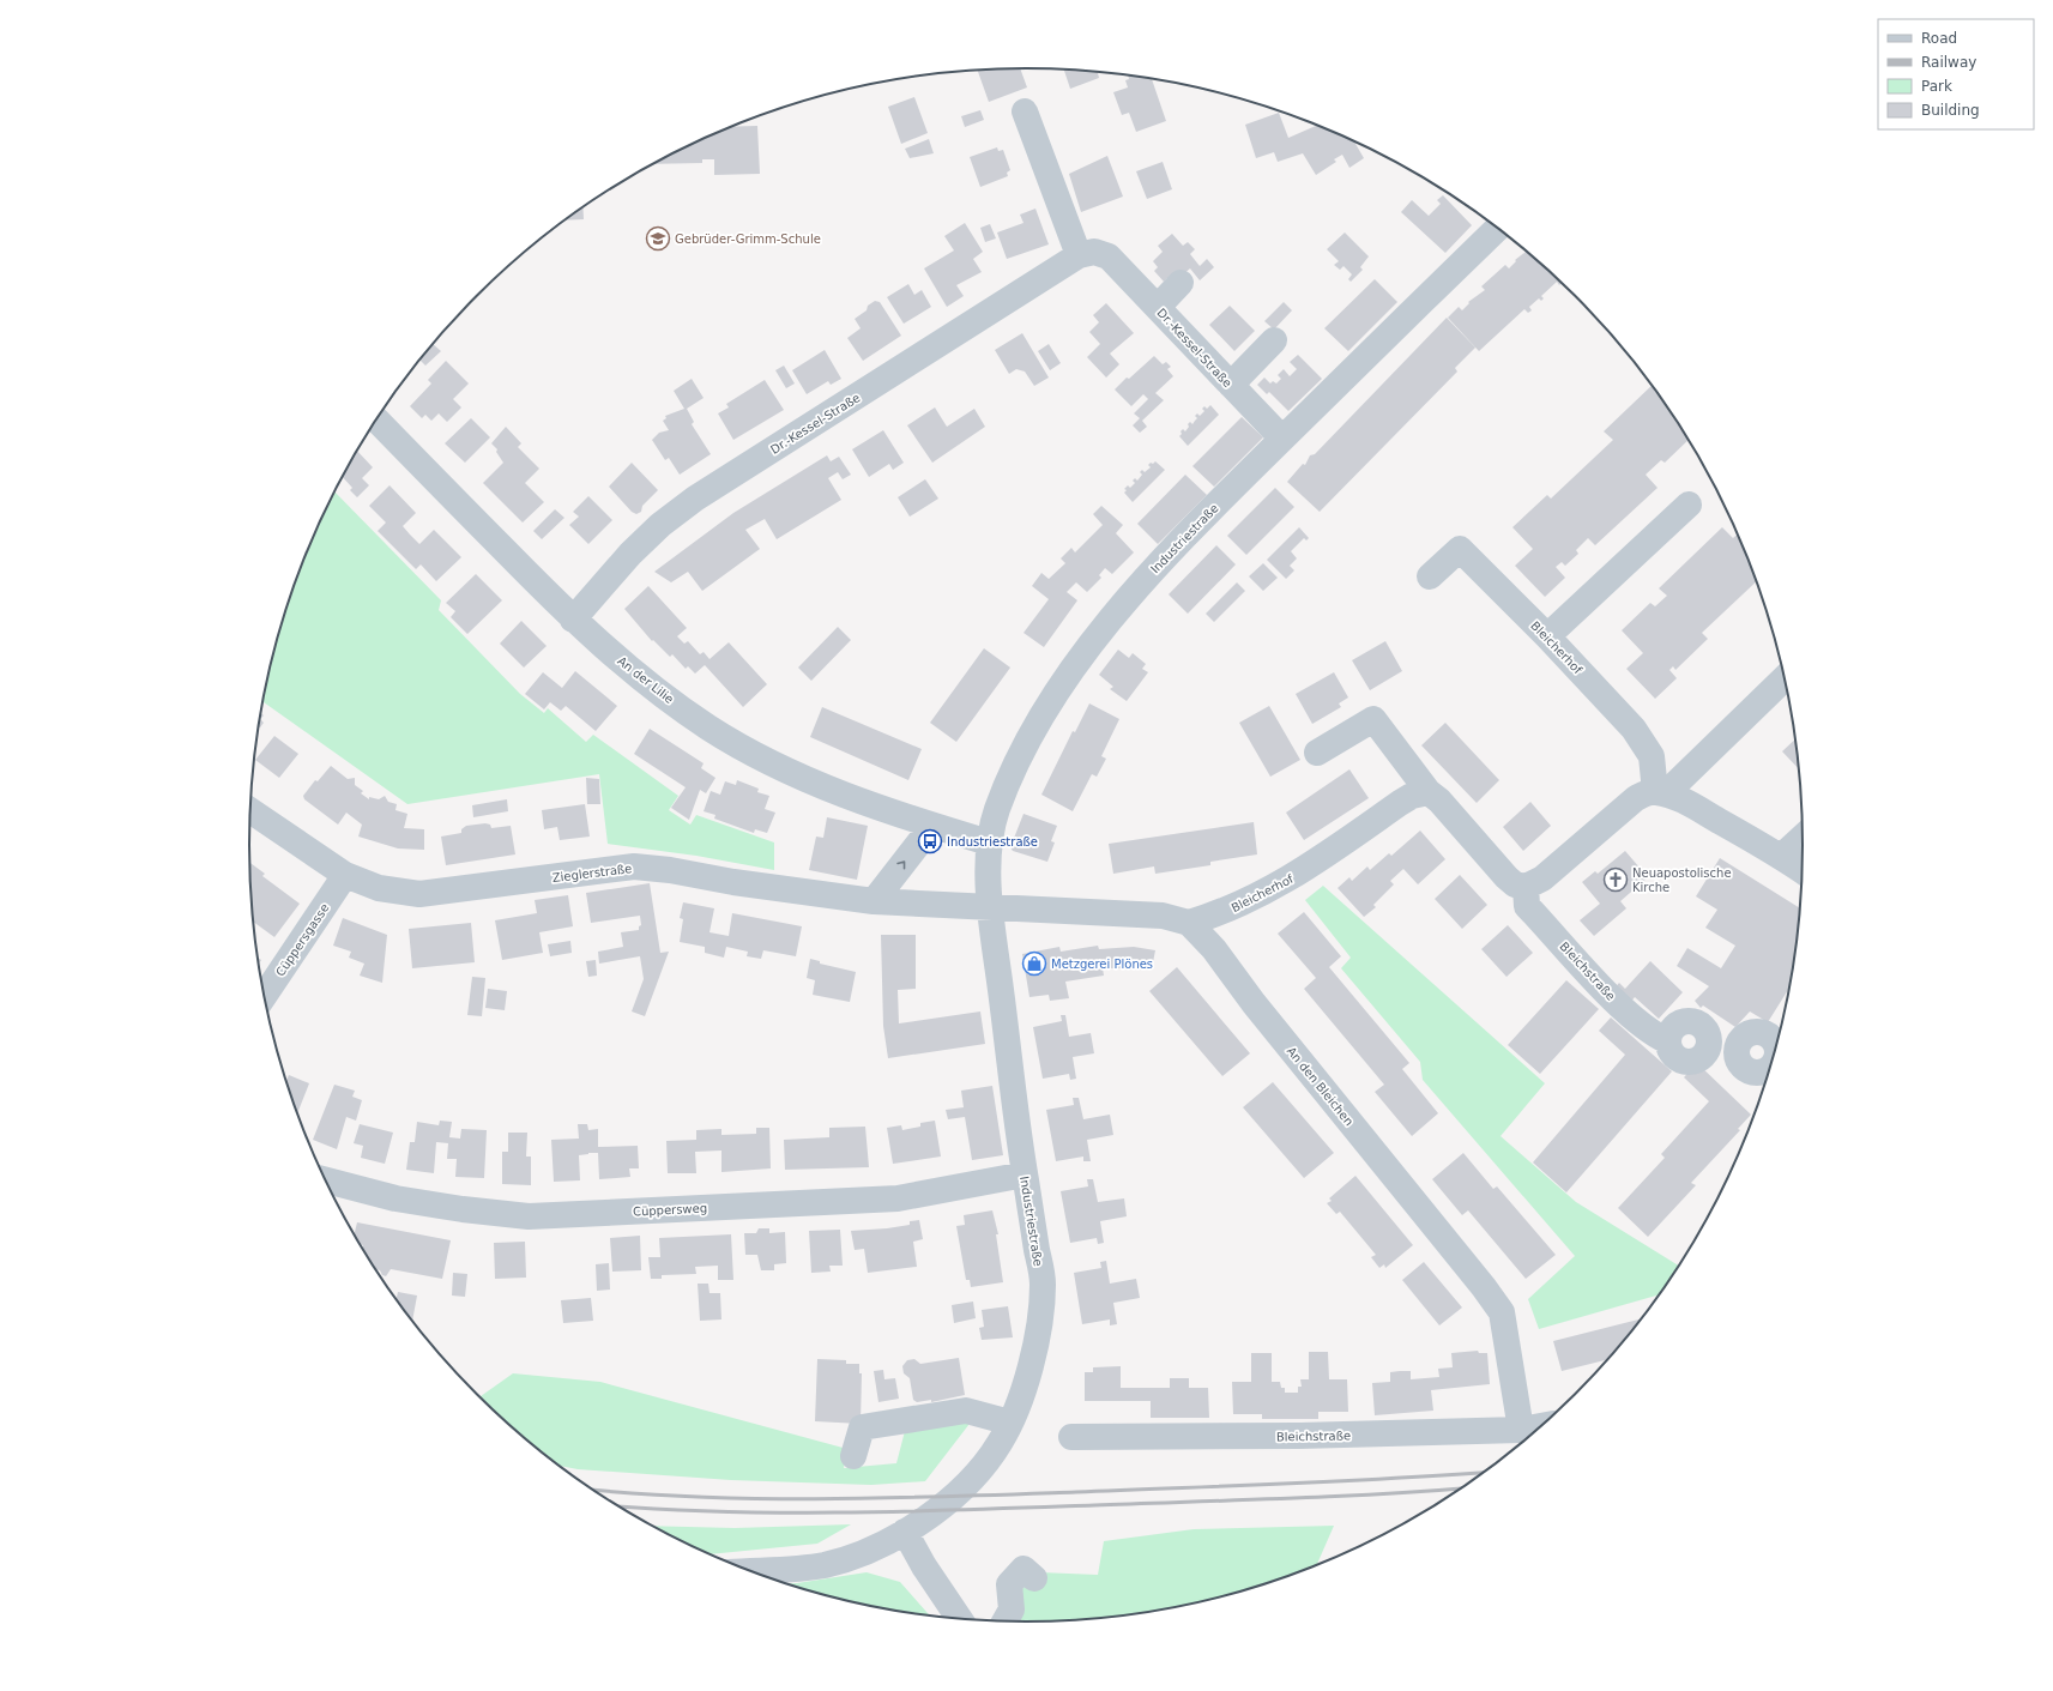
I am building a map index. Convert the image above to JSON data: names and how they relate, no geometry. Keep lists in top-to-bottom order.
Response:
{
  "streets": {
    "street": [
      "Dr.-Kessel-Straße",
      "Industriestraße",
      "Bleicherhof",
      "An der Lilie",
      "Zieglerstraße",
      "Cüppersgasse",
      "Bleichstraße",
      "An den Bleichen",
      "Cüppersweg"
    ]
  },
  "crossings": [
    ["Dr.-Kessel-Straße", "Industriestraße"],
    ["Dr.-Kessel-Straße", "An der Lilie"],
    ["Industriestraße", "An der Lilie"],
    ["Industriestraße", "Zieglerstraße"],
    ["Industriestraße", "Cüppersweg"],
    ["Bleicherhof", "An den Bleichen"],
    ["Zieglerstraße", "Cüppersgasse"],
    ["Bleichstraße", "An den Bleichen"]
  ],
  "places": {
    "school or university": ["Gebrüder-Grimm-Schule"],
    "bus stop": ["Industriestraße"],
    "church": ["Neuapostolische Kirche"],
    "shop": ["Metzgerei Plönes"]
  },
  "legend": [
    "Road",
    "Railway",
    "Park",
    "Building"
  ]
}
